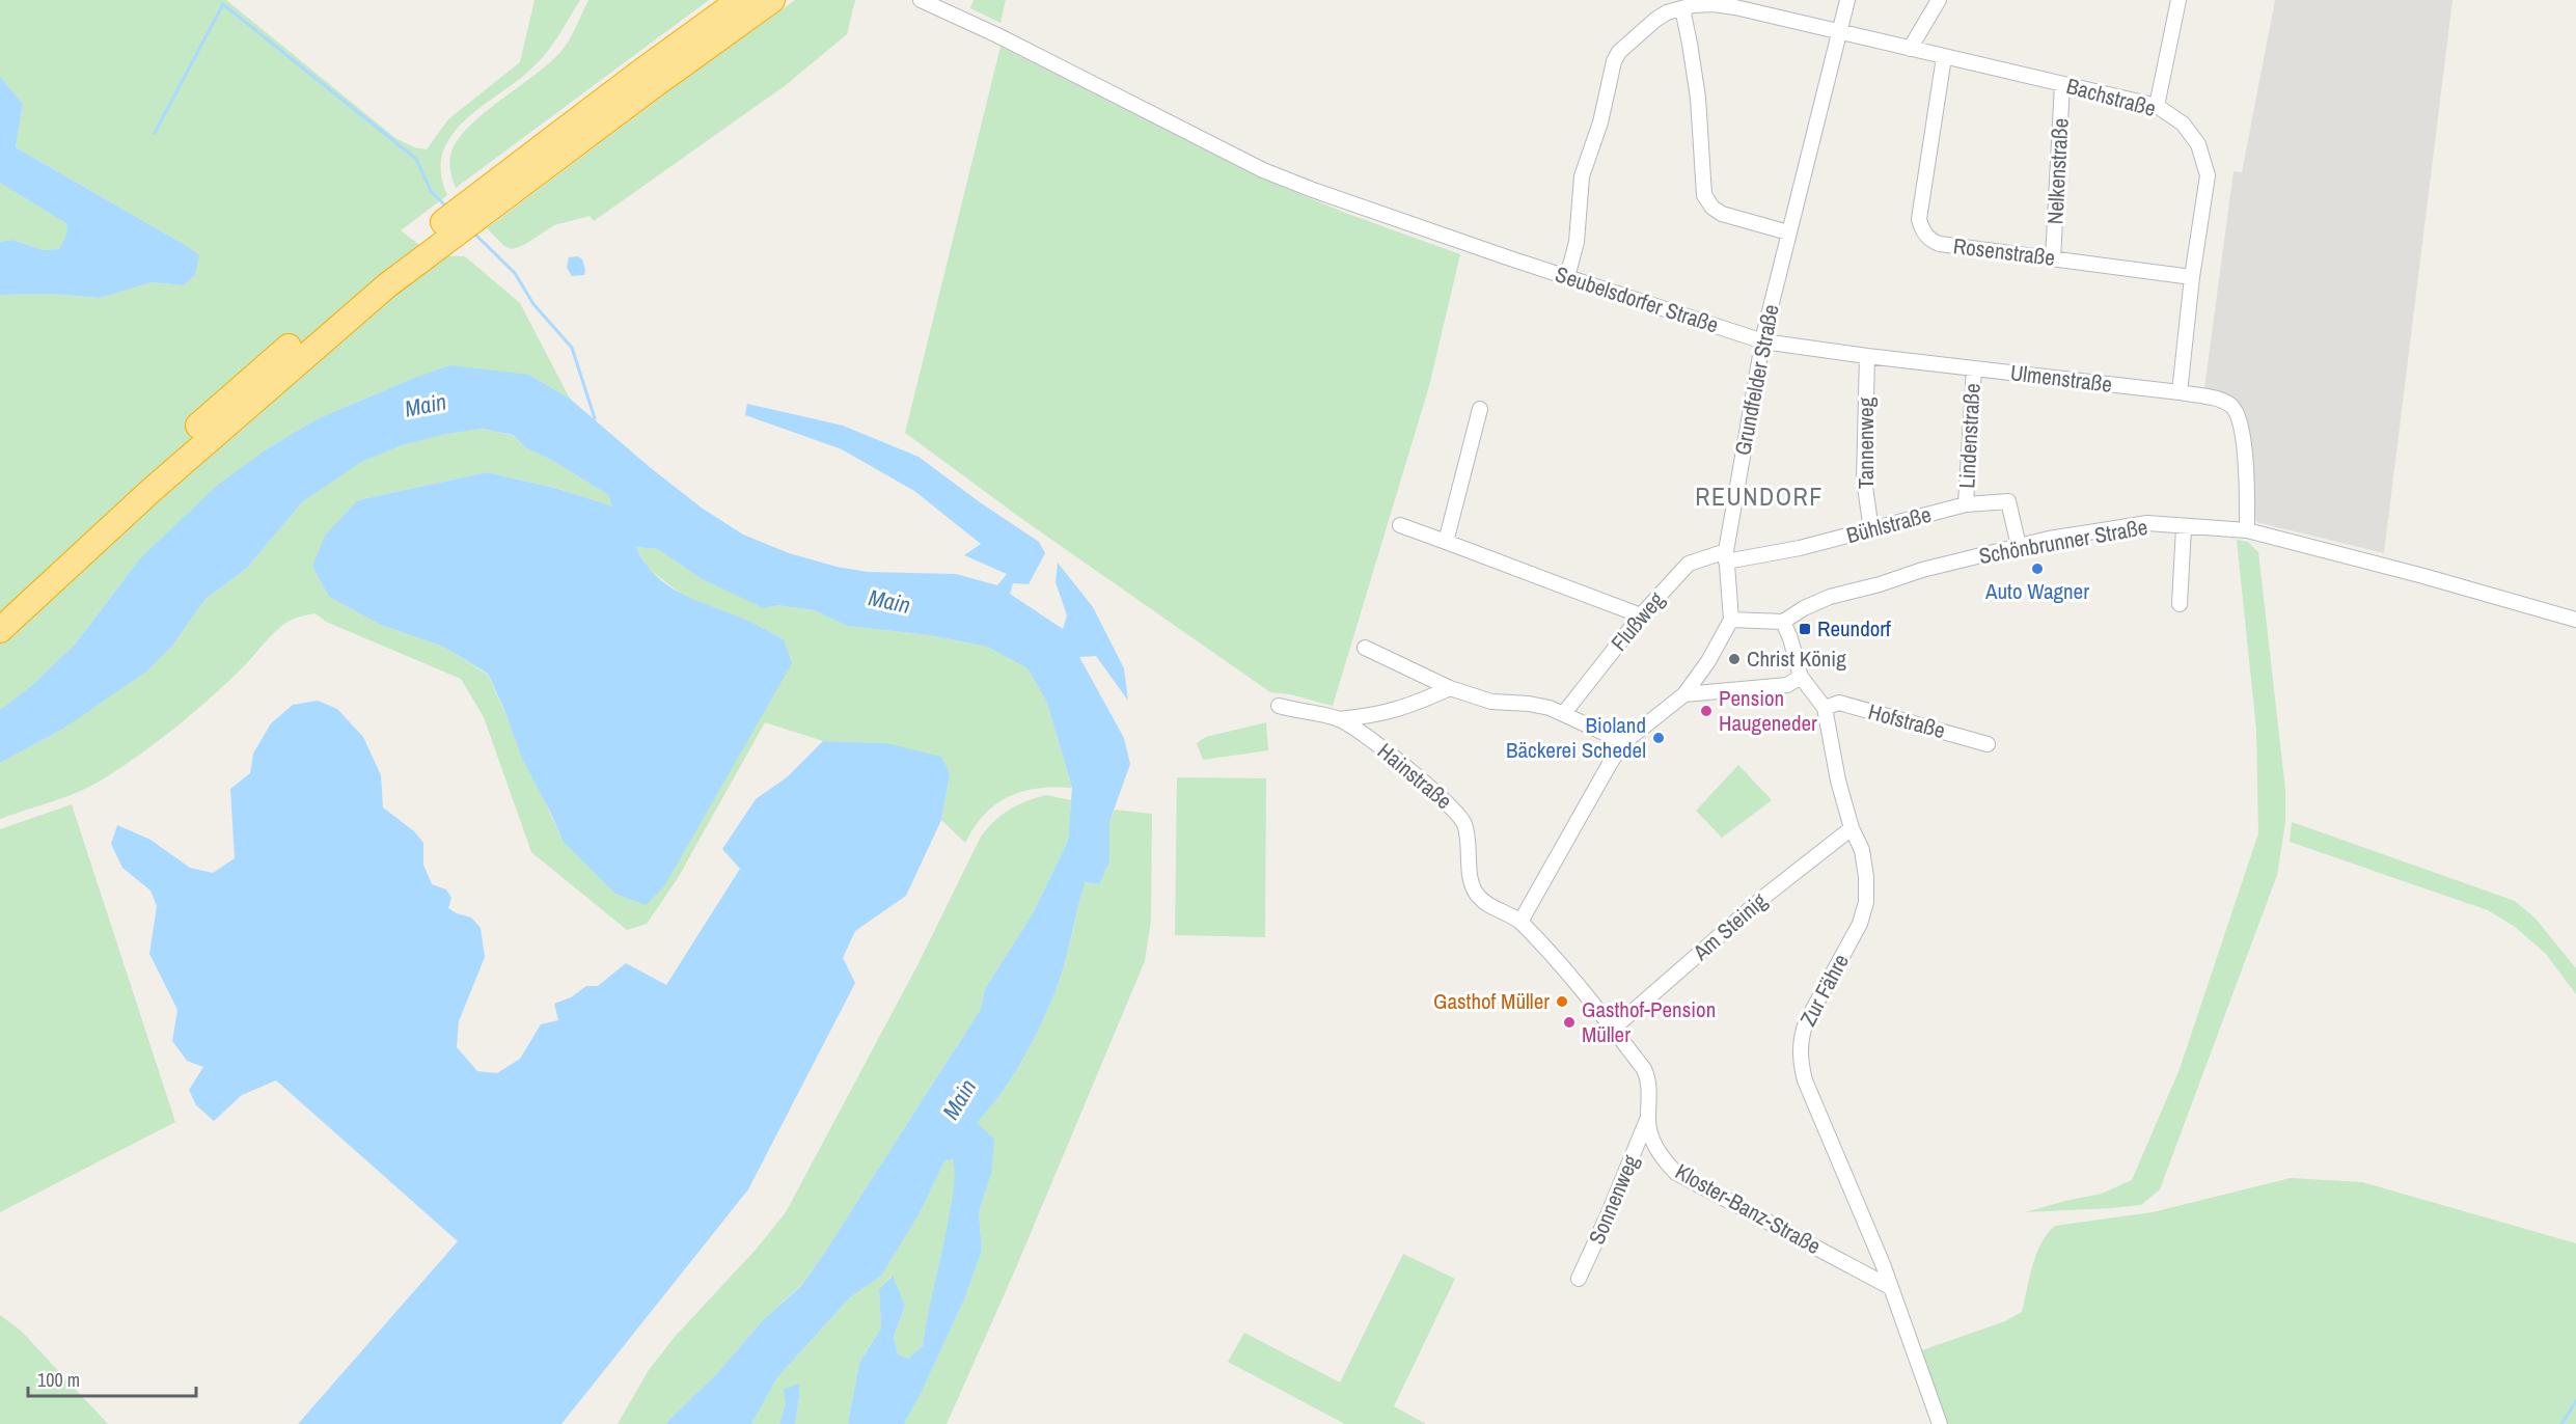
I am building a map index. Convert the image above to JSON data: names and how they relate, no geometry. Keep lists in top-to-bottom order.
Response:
{
  "streets": {
    "street": [
      "Bachstraße",
      "Nelkenstraße",
      "Rosenstraße",
      "Seubelsdorfer Straße",
      "Ulmenstraße",
      "Grundfelder Straße",
      "Lindenstraße",
      "Tannenweg",
      "Bühlstraße",
      "Schönbrunner Straße",
      "Flußweg",
      "Hofstraße",
      "Hainstraße",
      "Am Steinig",
      "Zur Fähre",
      "Sonnenweg",
      "Kloster-Banz-Straße"
    ]
  },
  "crossings": [
    ["Bachstraße", "Nelkenstraße"],
    ["Bachstraße", "Rosenstraße"],
    ["Bachstraße", "Seubelsdorfer Straße"],
    ["Bachstraße", "Ulmenstraße"],
    ["Bachstraße", "Grundfelder Straße"],
    ["Nelkenstraße", "Rosenstraße"],
    ["Seubelsdorfer Straße", "Ulmenstraße"],
    ["Seubelsdorfer Straße", "Grundfelder Straße"],
    ["Ulmenstraße", "Grundfelder Straße"],
    ["Ulmenstraße", "Lindenstraße"],
    ["Ulmenstraße", "Tannenweg"],
    ["Ulmenstraße", "Schönbrunner Straße"],
    ["Grundfelder Straße", "Bühlstraße"],
    ["Grundfelder Straße", "Flußweg"],
    ["Lindenstraße", "Bühlstraße"],
    ["Tannenweg", "Bühlstraße"],
    ["Bühlstraße", "Schönbrunner Straße"],
    ["Bühlstraße", "Flußweg"],
    ["Schönbrunner Straße", "Zur Fähre"],
    ["Hofstraße", "Zur Fähre"],
    ["Hainstraße", "Kloster-Banz-Straße"],
    ["Am Steinig", "Zur Fähre"],
    ["Am Steinig", "Kloster-Banz-Straße"],
    ["Zur Fähre", "Kloster-Banz-Straße"],
    ["Sonnenweg", "Kloster-Banz-Straße"]
  ],
  "districts": ["REUNDORF"],
  "water": ["Main"],
  "places": {
    "other": [
      "Auto Wagner",
      "Christ König",
      "Pension Haugeneder",
      "Bioland Bäckerei Schedel",
      "Gasthof Müller",
      "Gasthof-Pension Müller"
    ],
    "transit": ["Reundorf"]
  },
  "scale_bar": "100 m"
}
